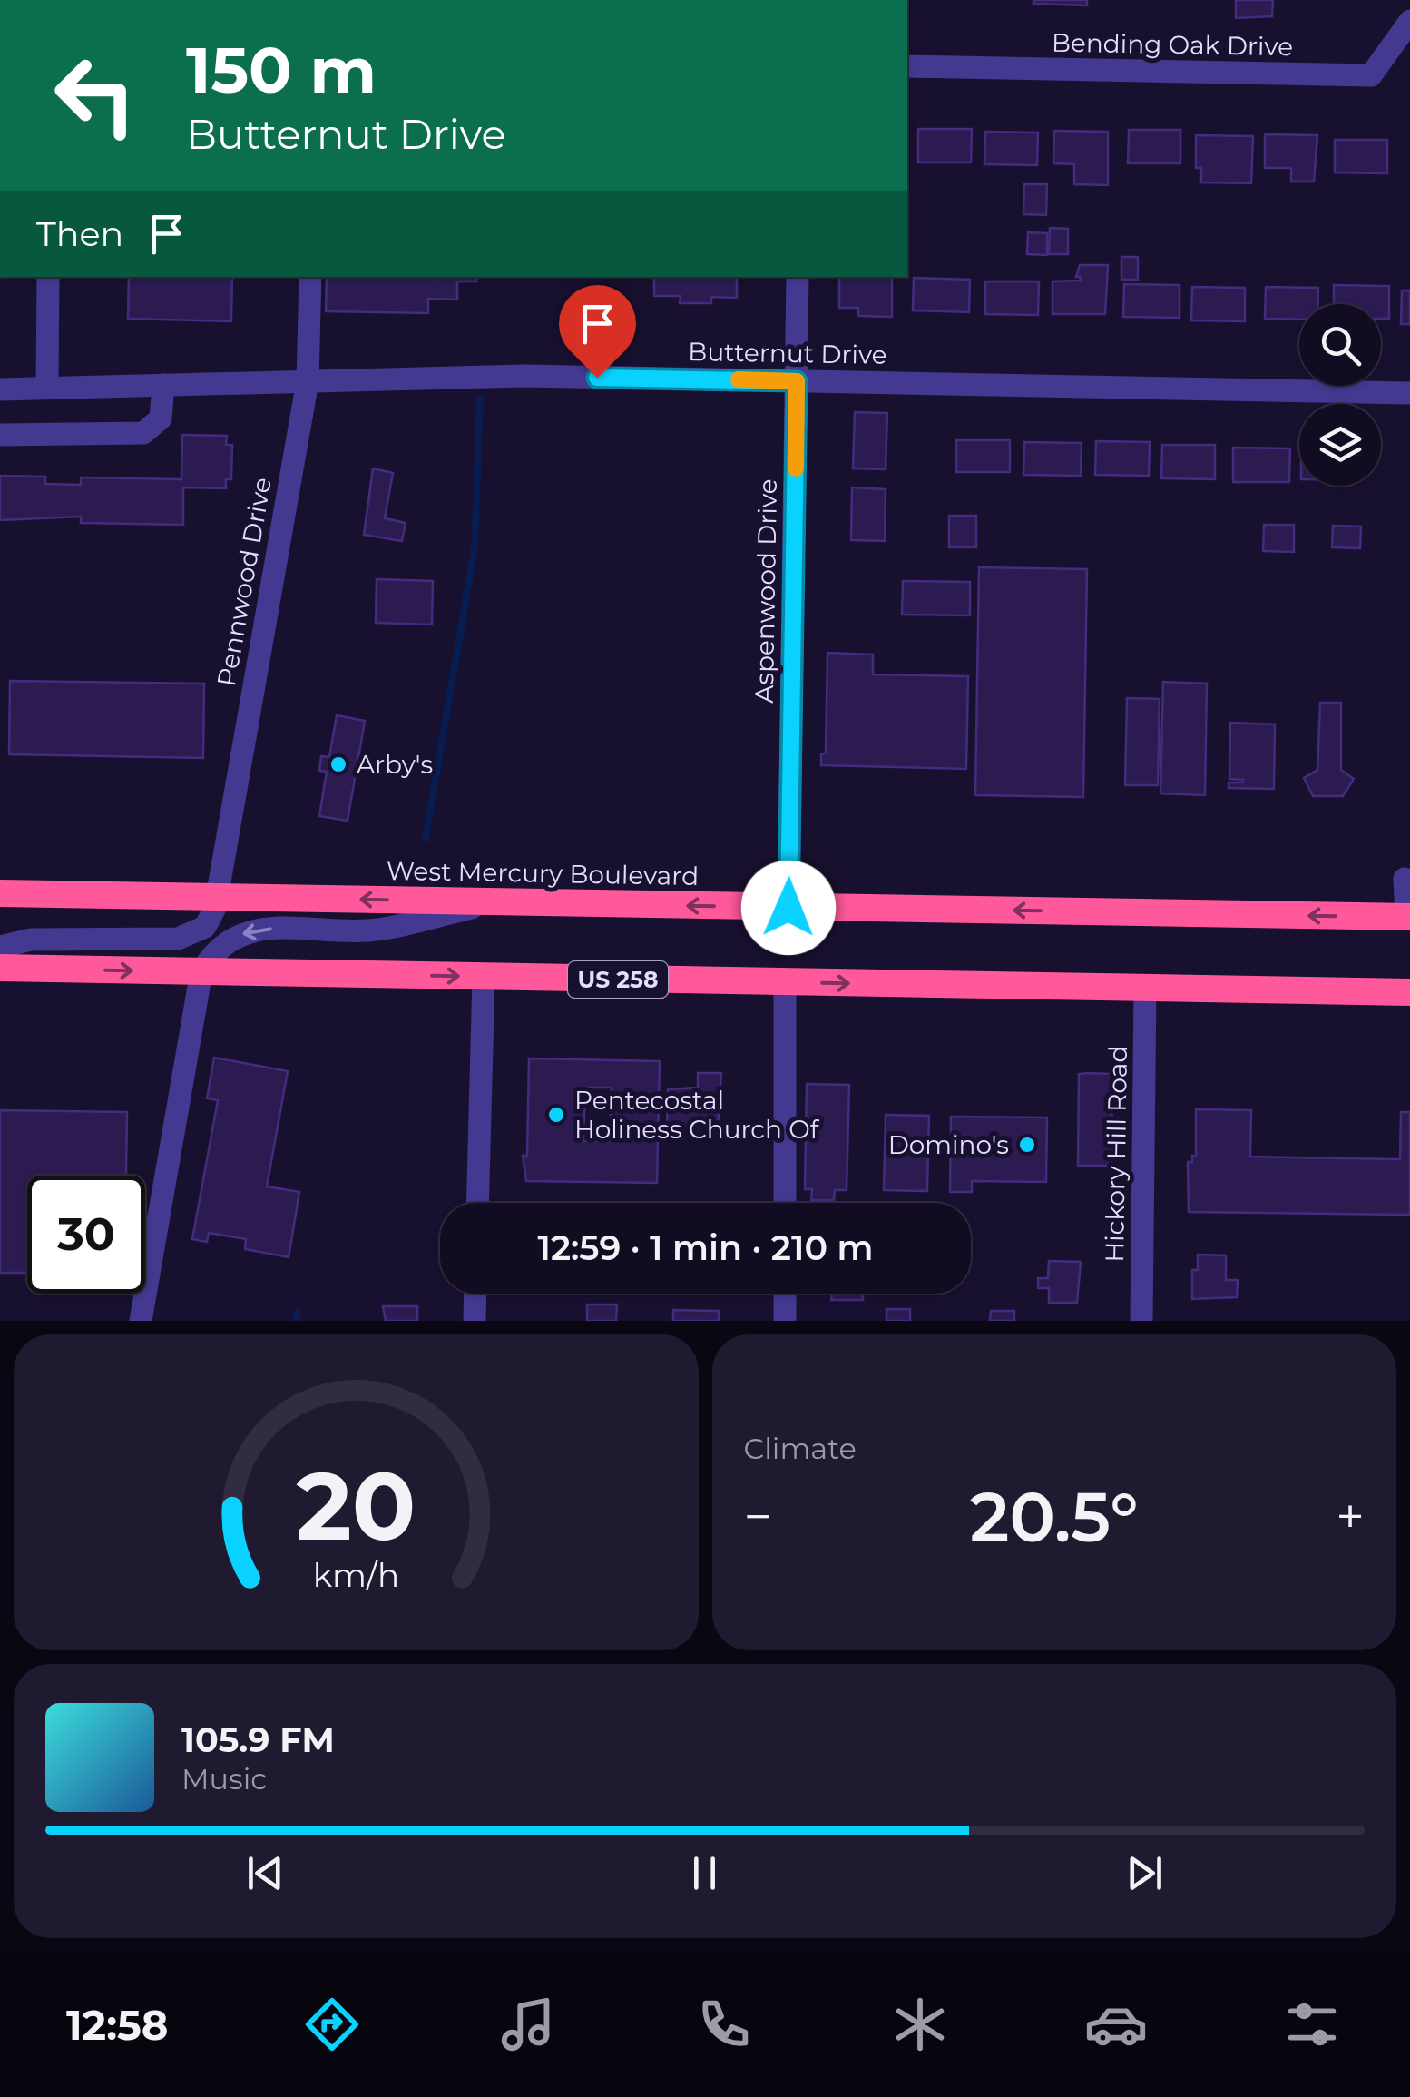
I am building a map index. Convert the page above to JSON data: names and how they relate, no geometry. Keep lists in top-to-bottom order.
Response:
{
  "streets": {
    "highway": ["West Mercury Boulevard", "US 258"],
    "street": [
      "Bending Oak Drive",
      "Butternut Drive",
      "Pennwood Drive",
      "Aspenwood Drive",
      "Hickory Hill Road"
    ]
  },
  "crossings": [
    ["Butternut Drive", "Pennwood Drive"],
    ["Butternut Drive", "Aspenwood Drive"],
    ["Pennwood Drive", "West Mercury Boulevard"],
    ["Aspenwood Drive", "West Mercury Boulevard"],
    ["US 258", "Hickory Hill Road"]
  ],
  "places": ["Arby's", "Pentecostal Holiness Church Of", "Domino's"],
  "page": {
    "turn": ["150 m", "Butternut Drive"],
    "then": "Then",
    "limit": "30",
    "trip": "12:59 · 1 min · 210 m",
    "tile": "Climate",
    "heat": ["−", "20.5°", "+"],
    "song": ["105.9 FM", "Music"],
    "tabs": "12:58",
    "gauge": ["20", "km/h"]
  }
}
